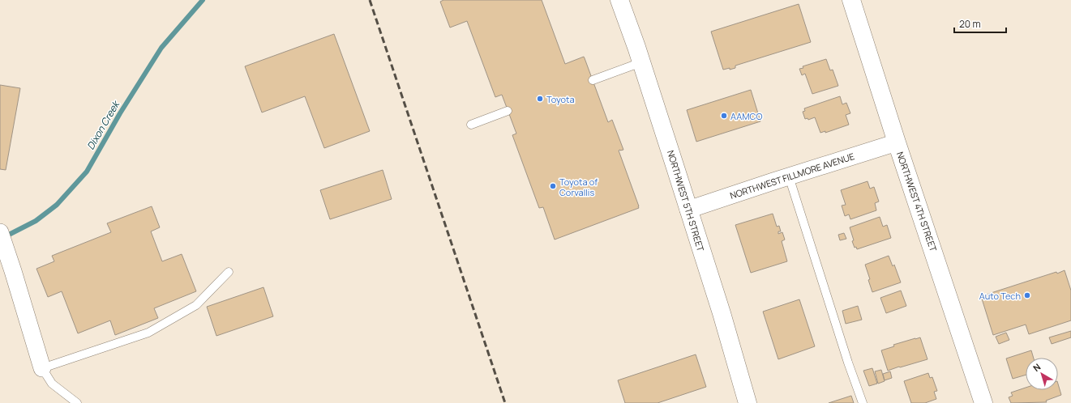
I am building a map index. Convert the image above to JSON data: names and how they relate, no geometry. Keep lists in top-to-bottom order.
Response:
{
  "streets": {
    "main road": ["NORTHWEST 5TH STREET", "NORTHWEST 4TH STREET"],
    "street": ["NORTHWEST FILLMORE AVENUE"]
  },
  "crossings": [
    ["NORTHWEST FILLMORE AVENUE", "NORTHWEST 5TH STREET"],
    ["NORTHWEST FILLMORE AVENUE", "NORTHWEST 4TH STREET"]
  ],
  "water": ["Dixon Creek"],
  "places": [
    "Toyota",
    "AAMCO",
    "Toyota of Corvallis",
    "Auto Tech"
  ],
  "scale_bar": "20 m",
  "north": "top left"
}
